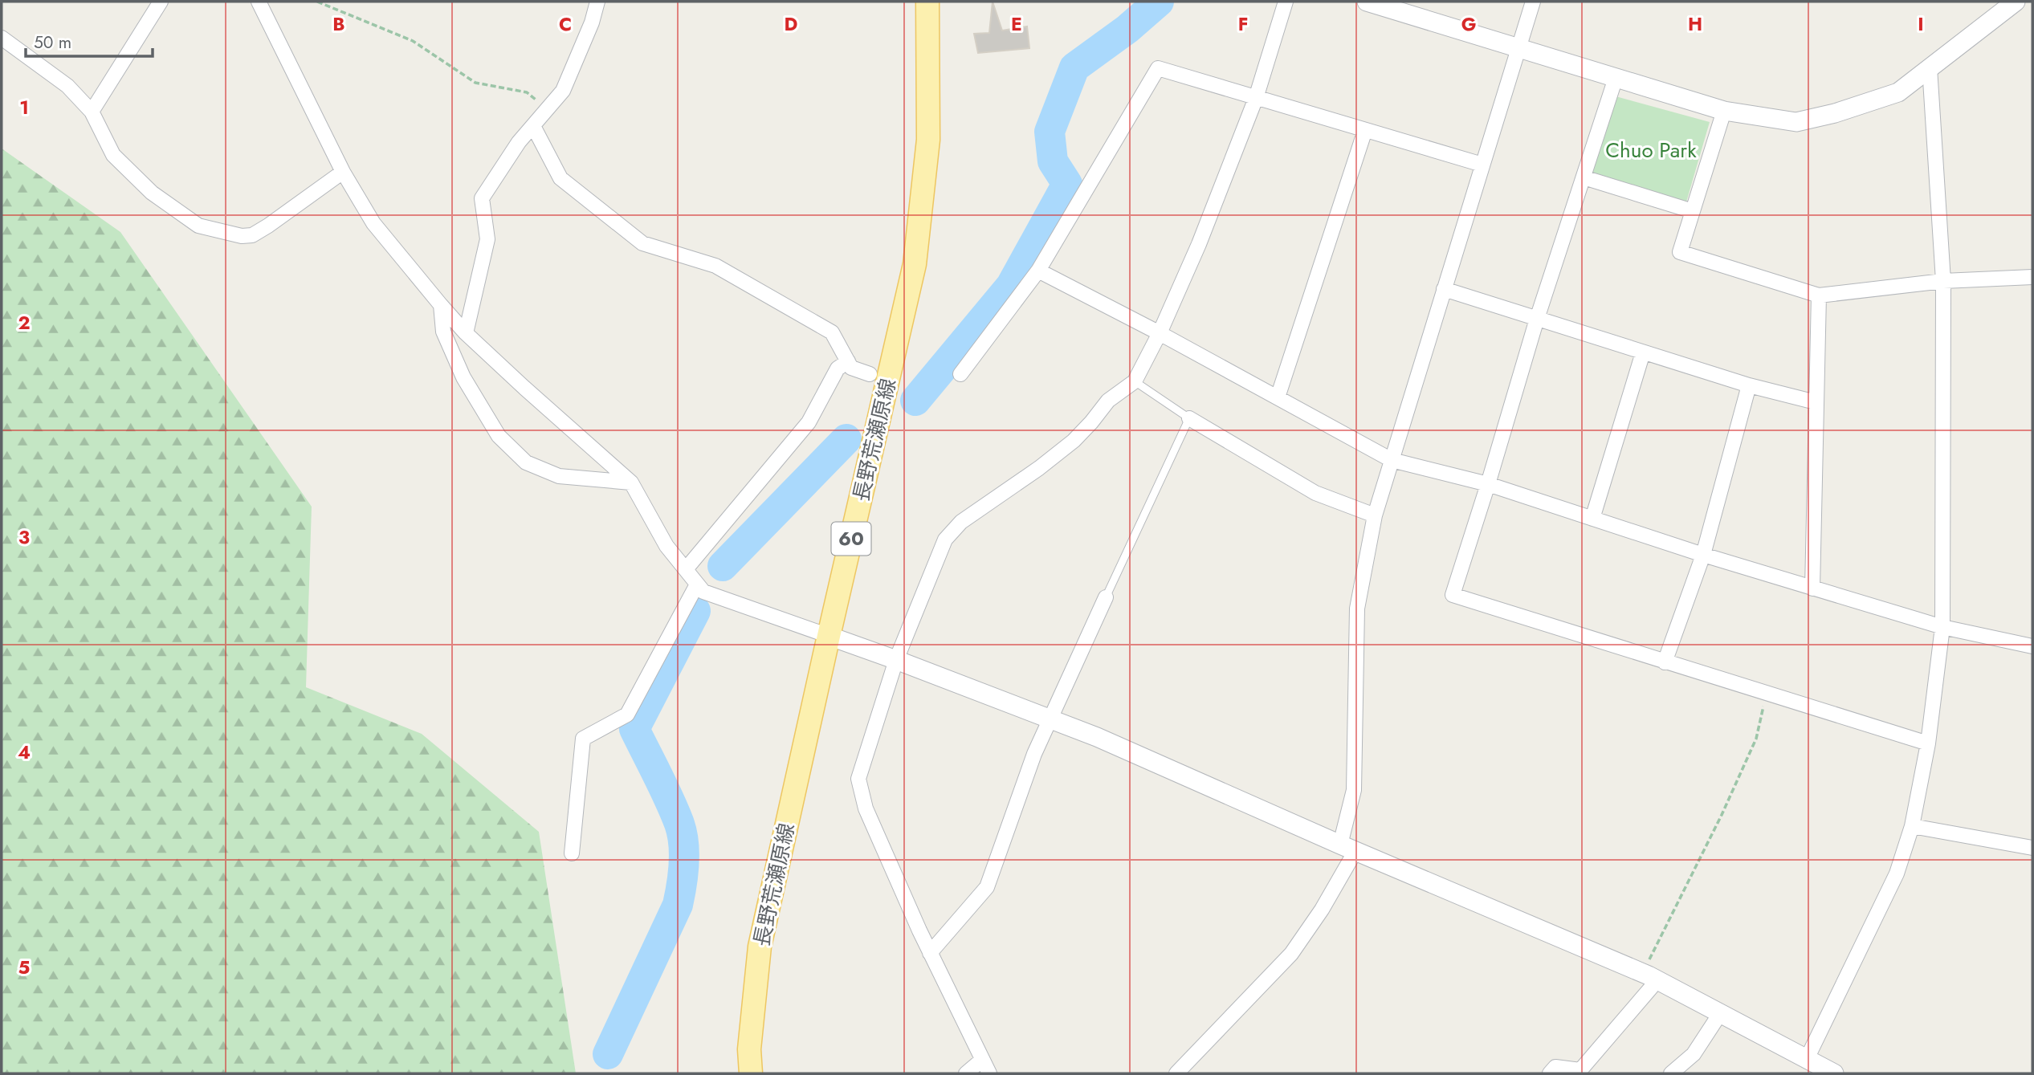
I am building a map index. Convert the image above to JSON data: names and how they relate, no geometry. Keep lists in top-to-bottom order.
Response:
{
  "streets": {
    "main road": ["長野荒瀬原線", "60"]
  },
  "parks": ["Chuo Park"],
  "scale_bar": "50 m",
  "grid": {
    "columns": [
      "B",
      "C",
      "D",
      "E",
      "F",
      "G",
      "H",
      "I"
    ],
    "rows": [
      "1",
      "2",
      "3",
      "4",
      "5"
    ]
  }
}
